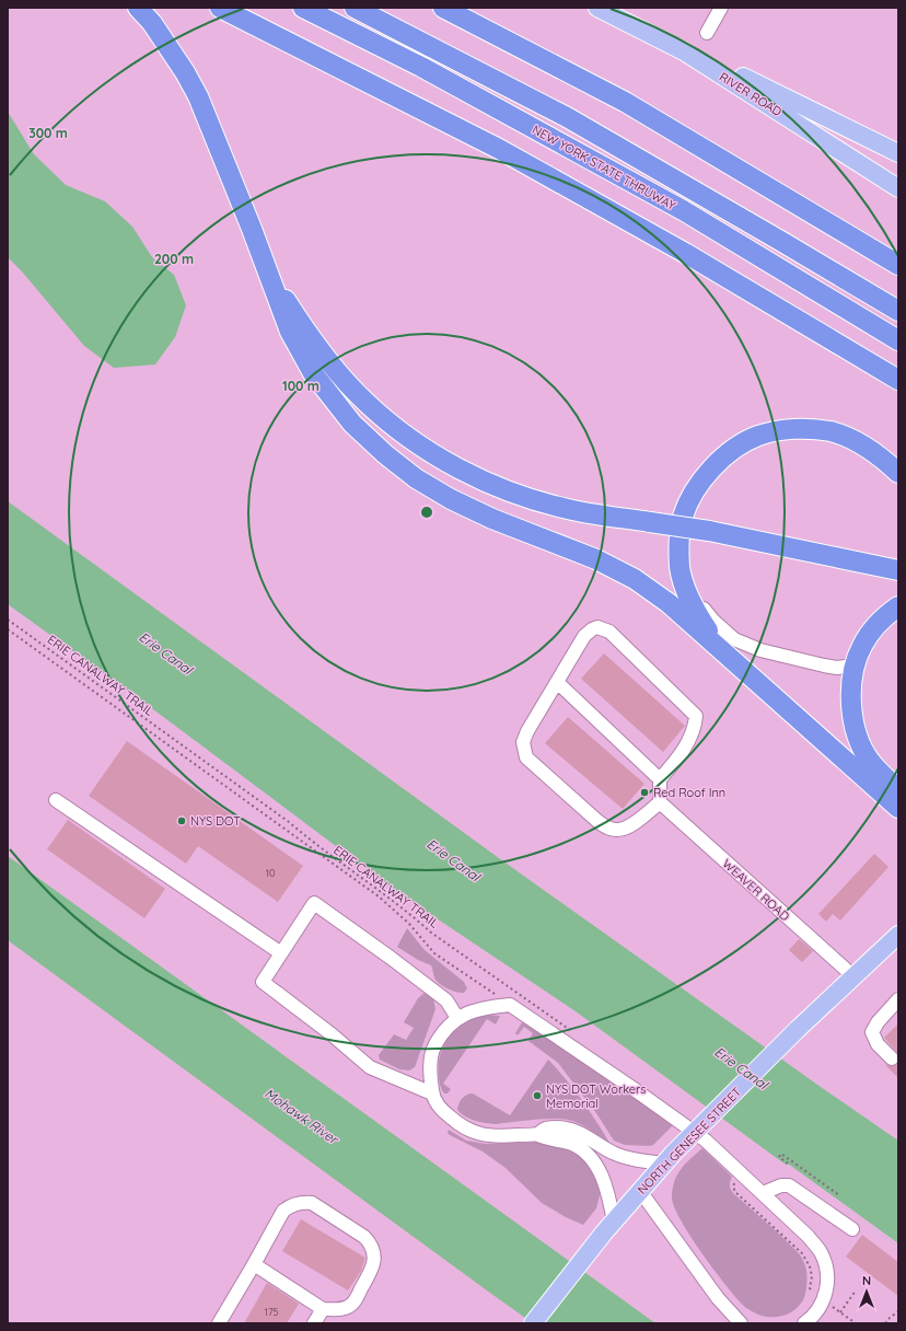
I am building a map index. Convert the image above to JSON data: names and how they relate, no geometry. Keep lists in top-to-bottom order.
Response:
{
  "streets": {
    "highway": ["NEW YORK STATE THRUWAY"],
    "main road": ["RIVER ROAD", "NORTH GENESEE STREET"],
    "street": ["WEAVER ROAD"],
    "path": ["ERIE CANALWAY TRAIL"]
  },
  "crossings": [
    ["WEAVER ROAD", "NORTH GENESEE STREET"]
  ],
  "water": ["Erie Canal", "Mohawk River"],
  "places": ["Red Roof Inn", "NYS DOT", "NYS DOT Workers Memorial"],
  "house_numbers": ["10", "175"],
  "north": "top",
  "rings": ["300 m", "200 m", "100 m"]
}
